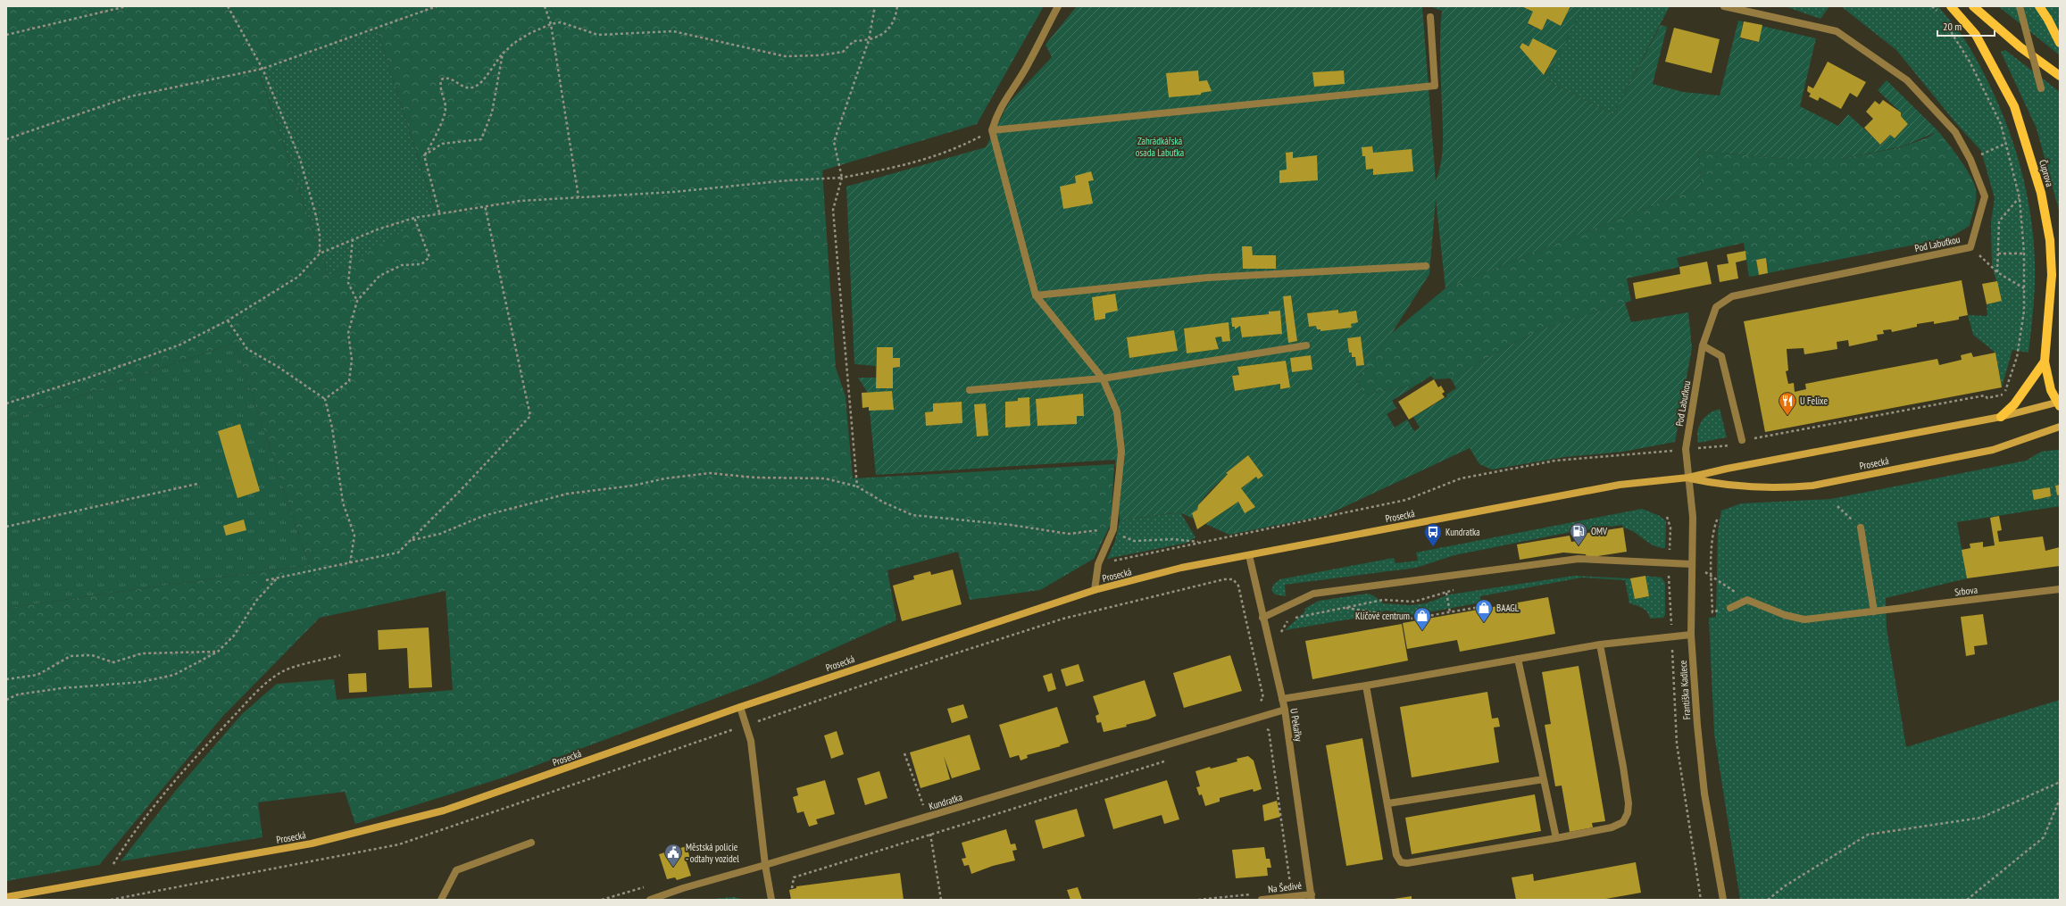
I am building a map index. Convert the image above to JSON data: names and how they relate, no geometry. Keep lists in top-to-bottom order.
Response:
{
  "streets": {
    "main road": ["Čuprova", "Prosecká"],
    "street": [
      "Pod Labuťkou",
      "Srbova",
      "Františka Kadlece",
      "U Pekařky",
      "Kundratka",
      "Na Šedivé"
    ]
  },
  "crossings": [
    ["Čuprova", "Prosecká"],
    ["Pod Labuťkou", "Prosecká"],
    ["Pod Labuťkou", "Františka Kadlece"],
    ["Prosecká", "Františka Kadlece"],
    ["Prosecká", "U Pekařky"],
    ["U Pekařky", "Kundratka"],
    ["U Pekařky", "Na Šedivé"]
  ],
  "parks": ["Zahrádkářská osada Labuťka"],
  "places": {
    "restaurant": ["U Felixe"],
    "fuel station": ["OMV"],
    "bus stop": ["Kundratka"],
    "shop": ["BAAGL", "Klíčové centrum"],
    "public building": ["Městská policie - odtahy vozidel"]
  },
  "scale_bar": "20 m"
}
